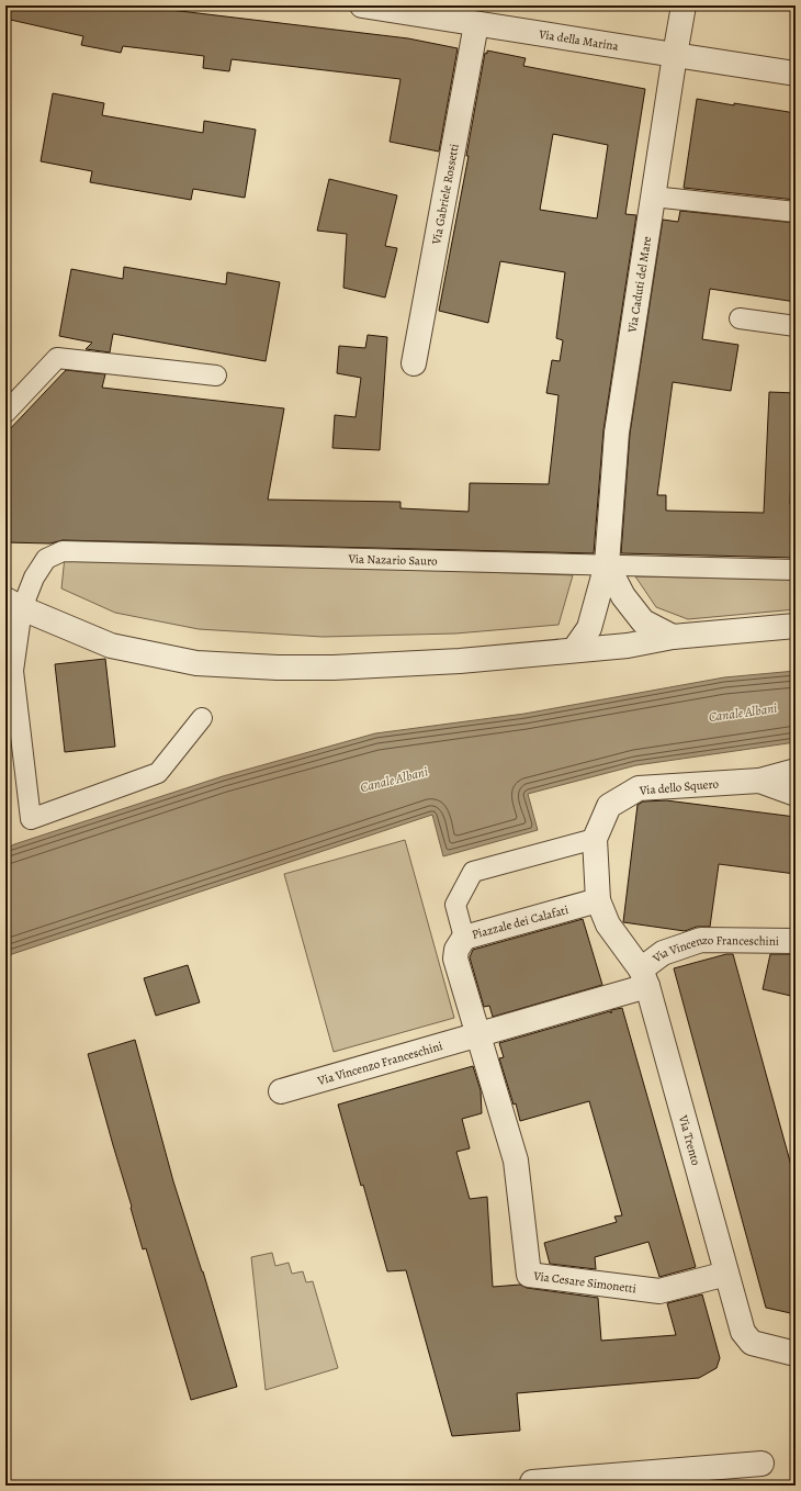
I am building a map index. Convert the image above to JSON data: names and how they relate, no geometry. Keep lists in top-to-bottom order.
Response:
{
  "streets": {
    "street": [
      "Via della Marina",
      "Via Gabriele Rossetti",
      "Via Caduti del Mare",
      "Via dello Squero",
      "Piazzale dei Calafati",
      "Via Vincenzo Franceschini",
      "Via Trento",
      "Via Cesare Simonetti"
    ],
    "lane": ["Via Nazario Sauro"]
  },
  "crossings": [
    ["Via della Marina", "Via Gabriele Rossetti"],
    ["Via della Marina", "Via Caduti del Mare"],
    ["Via Caduti del Mare", "Via Nazario Sauro"],
    ["Via dello Squero", "Piazzale dei Calafati"],
    ["Via dello Squero", "Via Trento"],
    ["Piazzale dei Calafati", "Via Vincenzo Franceschini"],
    ["Piazzale dei Calafati", "Via Trento"],
    ["Piazzale dei Calafati", "Via Cesare Simonetti"],
    ["Via Vincenzo Franceschini", "Via Trento"],
    ["Via Vincenzo Franceschini", "Via Cesare Simonetti"],
    ["Via Trento", "Via Cesare Simonetti"]
  ],
  "water": ["Canale Albani"]
}
